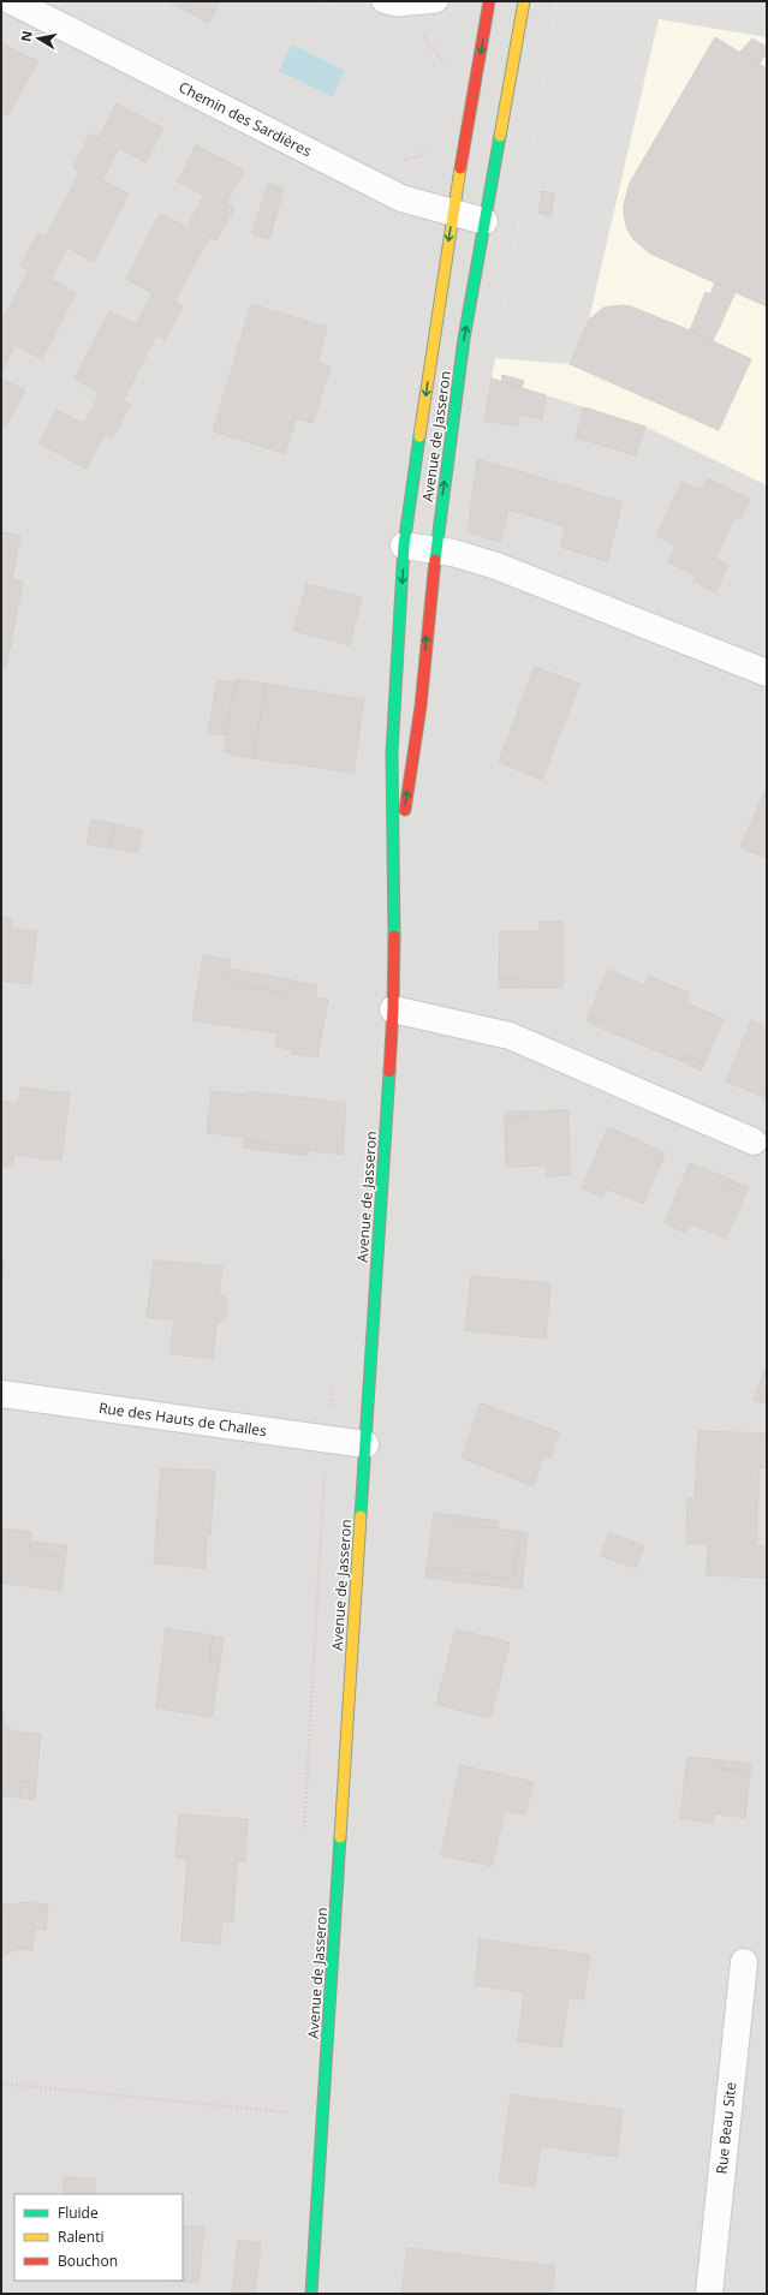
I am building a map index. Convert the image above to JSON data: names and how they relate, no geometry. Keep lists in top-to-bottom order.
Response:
{
  "streets": {
    "main road": ["Avenue de Jasseron"],
    "street": ["Chemin des Sardières", "Rue des Hauts de Challes", "Rue Beau Site"]
  },
  "crossings": [
    ["Chemin des Sardières", "Avenue de Jasseron"],
    ["Avenue de Jasseron", "Rue des Hauts de Challes"]
  ],
  "legend": ["Fluide", "Ralenti", "Bouchon"],
  "north": "left"
}
